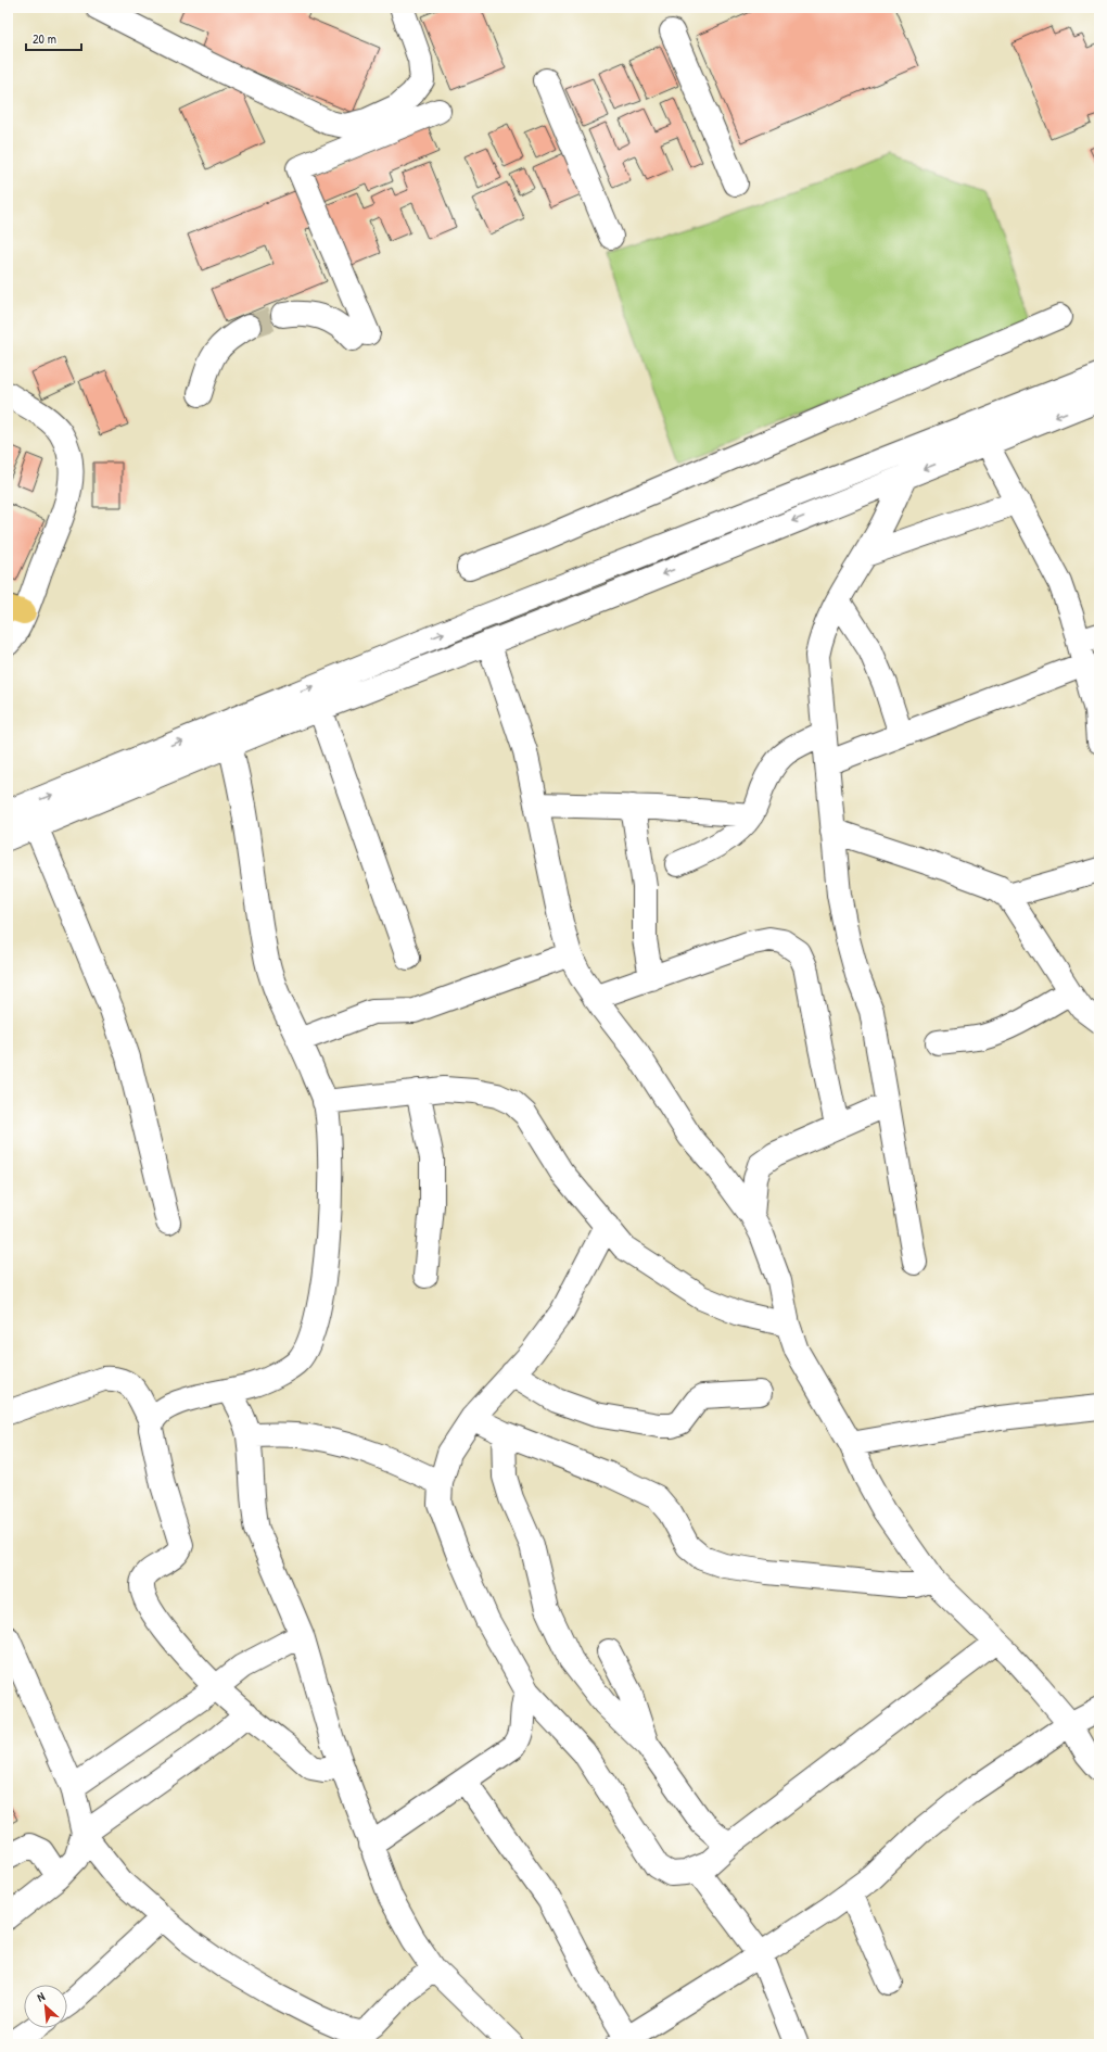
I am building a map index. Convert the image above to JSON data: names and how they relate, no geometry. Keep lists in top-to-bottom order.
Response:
{
  "scale_bar": "20 m",
  "north": "top left"
}
